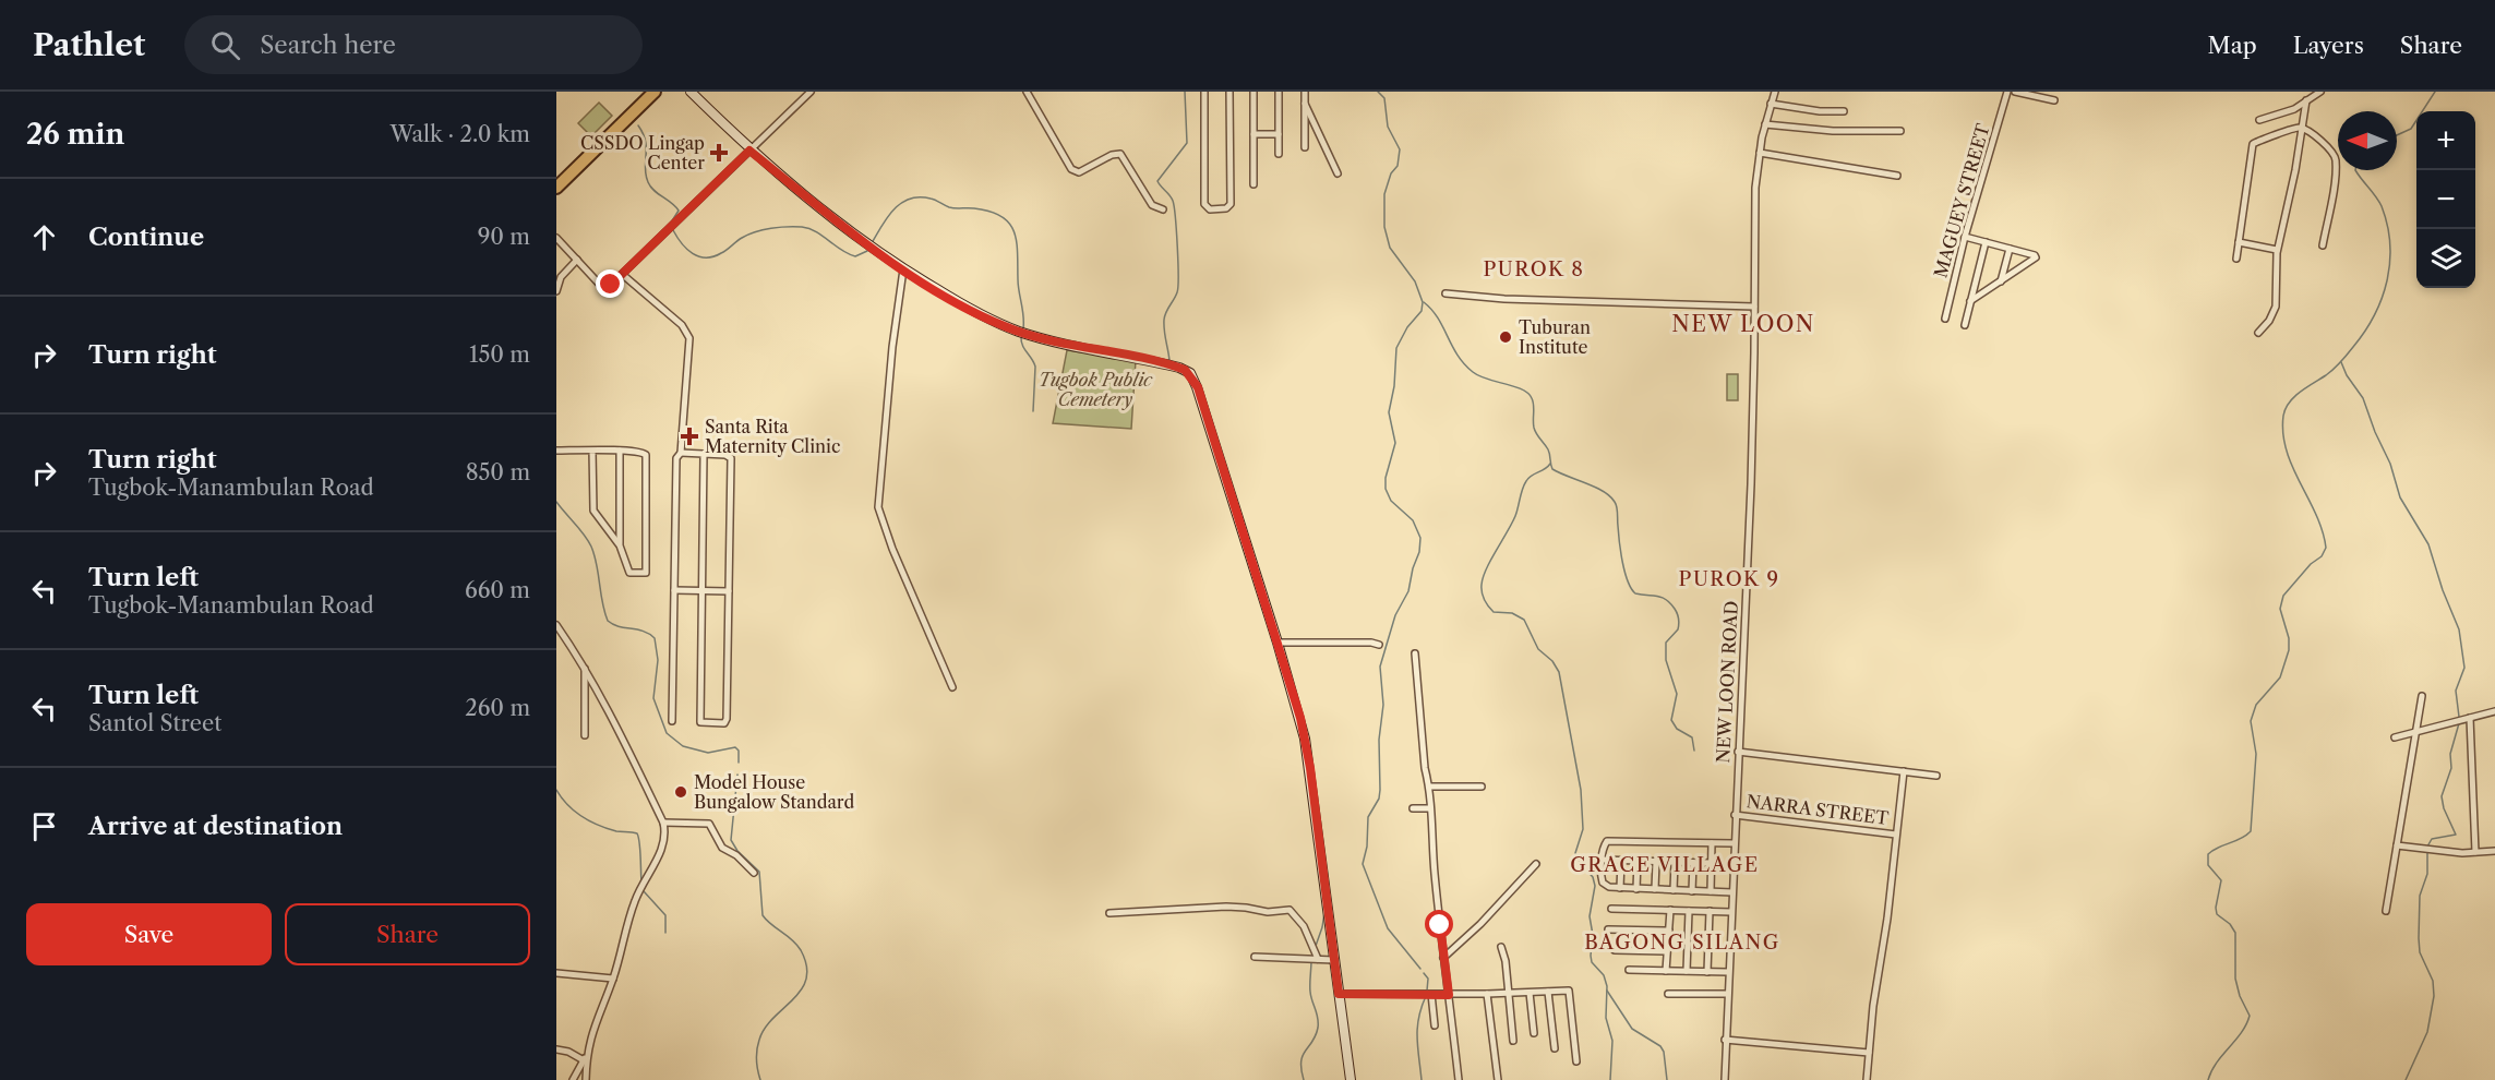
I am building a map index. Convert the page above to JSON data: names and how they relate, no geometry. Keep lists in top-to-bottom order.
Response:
{
  "streets": {
    "street": ["MAGUEY STREET", "NEW LOON ROAD", "NARRA STREET"]
  },
  "crossings": [
    ["NEW LOON ROAD", "NARRA STREET"]
  ],
  "districts": [
    "PUROK 8",
    "NEW LOON",
    "PUROK 9",
    "GRACE VILLAGE",
    "BAGONG SILANG"
  ],
  "parks": ["Tugbok Public Cemetery"],
  "places": {
    "health": ["CSSDO Lingap Center", "Santa Rita Maternity Clinic"],
    "other": ["Tuburan Institute", "Model House Bungalow Standard"]
  },
  "north": "left",
  "page": {
    "header": "Pathlet",
    "search": "Search here",
    "nav": ["Map", "Layers", "Share"],
    "heading": ["26 min", "Walk · 2.0 km"],
    "map_buttons": ["+", "−"],
    "list": [
      ["Continue", "90 m"],
      ["Turn right", "150 m"],
      ["Turn right", "Tugbok-Manambulan Road", "850 m"],
      ["Turn left", "Tugbok-Manambulan Road", "660 m"],
      ["Turn left", "Santol Street", "260 m"],
      "Arrive at destination"
    ],
    "buttons": ["Save", "Share"]
  }
}
